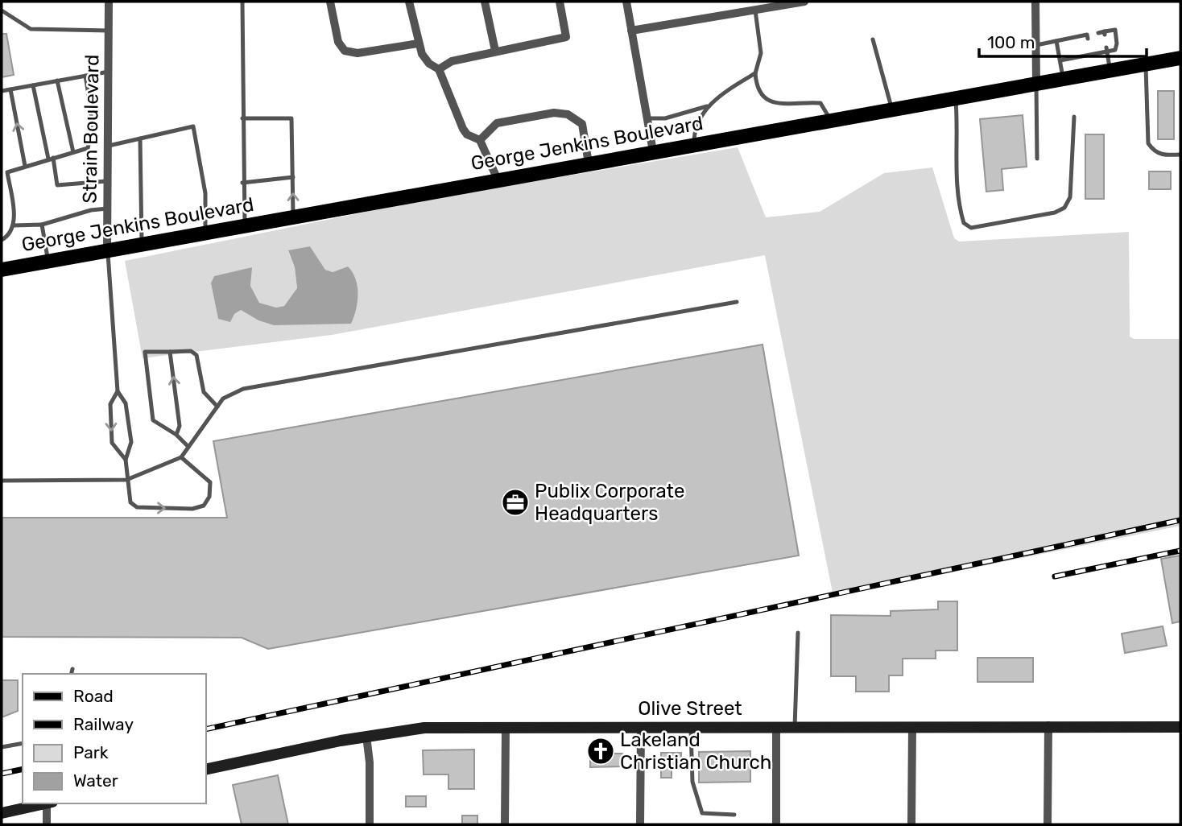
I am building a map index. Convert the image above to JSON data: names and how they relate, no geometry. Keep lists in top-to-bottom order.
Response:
{
  "streets": {
    "main road": ["George Jenkins Boulevard", "Olive Street"],
    "street": ["Strain Boulevard"]
  },
  "crossings": [
    ["Strain Boulevard", "George Jenkins Boulevard"]
  ],
  "places": {
    "office": ["Publix Corporate Headquarters"],
    "church": ["Lakeland Christian Church"]
  },
  "legend": [
    "Road",
    "Railway",
    "Park",
    "Water"
  ],
  "scale_bar": "100 m"
}
